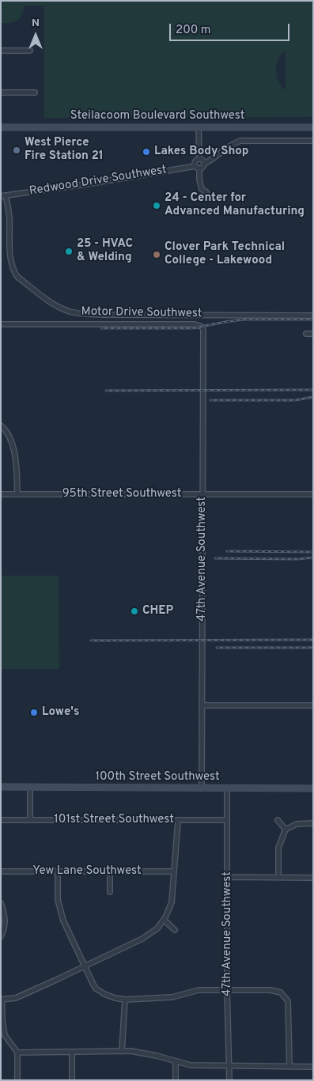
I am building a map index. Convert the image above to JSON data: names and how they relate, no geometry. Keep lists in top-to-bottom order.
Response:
{
  "streets": {
    "main road": ["Steilacoom Boulevard Southwest", "100th Street Southwest"],
    "street": [
      "Redwood Drive Southwest",
      "Motor Drive Southwest",
      "95th Street Southwest",
      "47th Avenue Southwest",
      "101st Street Southwest",
      "Yew Lane Southwest"
    ]
  },
  "crossings": [
    ["Redwood Drive Southwest", "Motor Drive Southwest"],
    ["95th Street Southwest", "47th Avenue Southwest"],
    ["47th Avenue Southwest", "100th Street Southwest"],
    ["47th Avenue Southwest", "101st Street Southwest"]
  ],
  "places": [
    "West Pierce Fire Station 21",
    "Lakes Body Shop",
    "24 - Center for Advanced Manufacturing",
    "25 - HVAC & Welding",
    "Clover Park Technical College - Lakewood",
    "CHEP",
    "Lowe's"
  ],
  "scale_bar": "200 m",
  "north": "top"
}
